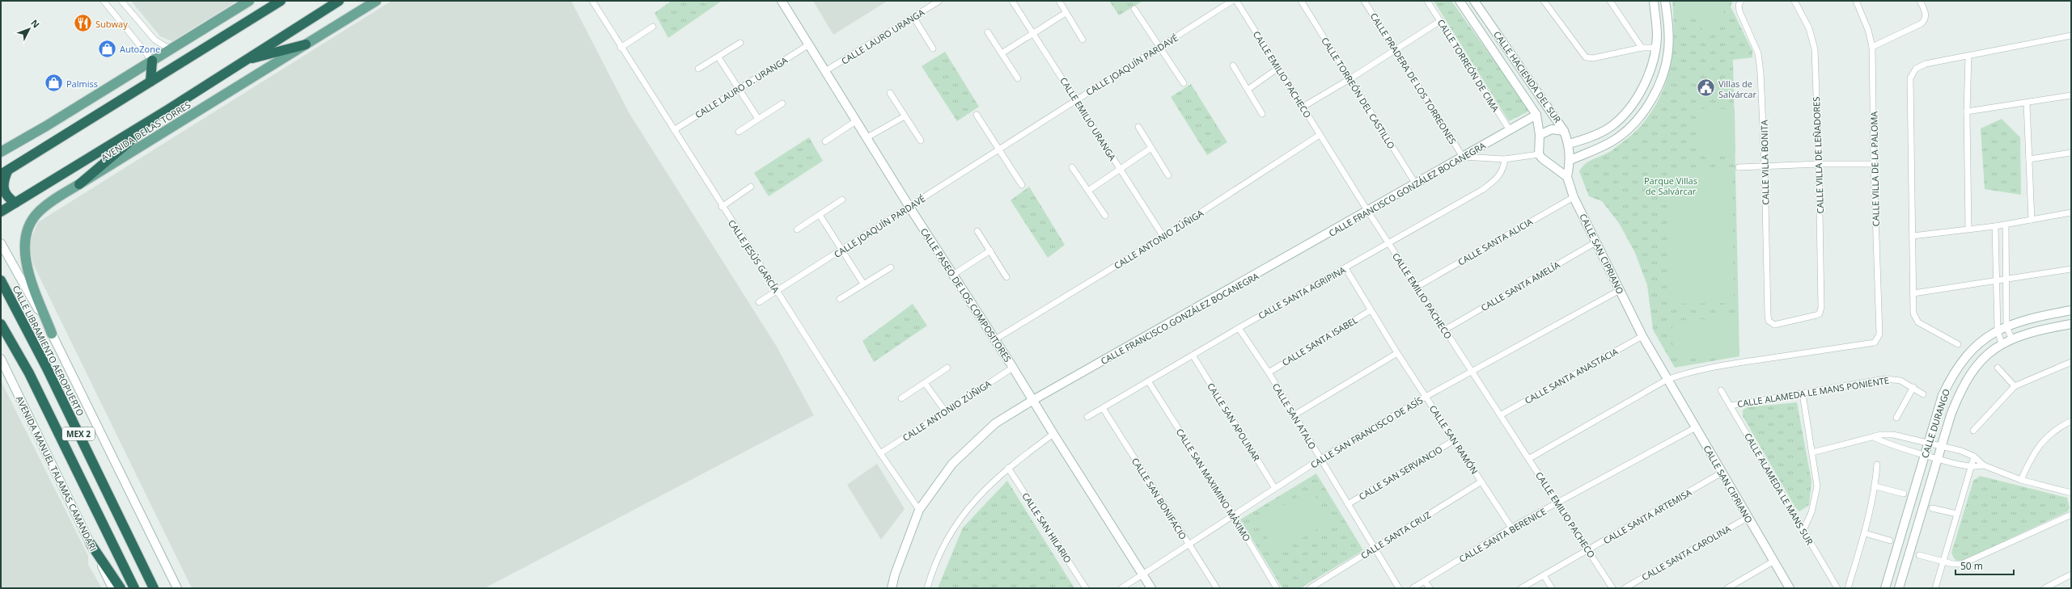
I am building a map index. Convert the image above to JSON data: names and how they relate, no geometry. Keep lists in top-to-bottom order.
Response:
{
  "streets": {
    "highway": ["AVENIDA DE LAS TORRES", "CALLE LIBRAMIENTO AEROPUERTO", "MEX 2"],
    "street": [
      "CALLE LAURO URANGA",
      "CALLE JOAQUÍN PARDAVÉ",
      "CALLE TORREÓN DE CIMA",
      "CALLE EMILIO PACHECO",
      "CALLE HACIENDA DEL SUR",
      "CALLE PRADERA DE LOS TORREONES",
      "CALLE LAURO D. URANGA",
      "CALLE TORREÓN DEL CASTILLO",
      "CALLE EMILIO URANGA",
      "CALLE VILLA DE LEÑADORES",
      "CALLE VILLA BONITA",
      "CALLE VILLA DE LA PALOMA",
      "CALLE FRANCISCO GONZÁLEZ BOCANEGRA",
      "CALLE ANTONIO ZÚÑIGA",
      "CALLE SANTA ALICIA",
      "CALLE SAN CIPRIANO",
      "CALLE JESÚS GARCÍA",
      "CALLE SANTA AMELÍA",
      "CALLE SANTA AGRIPINA",
      "CALLE PASEO DE LOS COMPOSITORES",
      "CALLE SANTA ISABEL",
      "CALLE SANTA ANASTACIA",
      "CALLE ALAMEDA LE MANS PONIENTE",
      "CALLE SAN ATALO",
      "CALLE SAN APOLINAR",
      "CALLE DURANGO",
      "CALLE SAN FRANCISCO DE ASÍS",
      "CALLE SAN RAMÓN",
      "CALLE SAN SERVANCIO",
      "AVENIDA MANUEL TALAMAS CAMANDARI",
      "CALLE SAN MAXIMINO MÁXIMO",
      "CALLE ALAMEDA LE MANS SUR",
      "CALLE SAN BONIFACIO",
      "CALLE SANTA ARTEMISA",
      "CALLE SAN HILARIO",
      "CALLE SANTA CRUZ",
      "CALLE SANTA BERENICE",
      "CALLE SANTA CAROLINA"
    ]
  },
  "crossings": [
    ["CALLE LAURO URANGA", "CALLE PASEO DE LOS COMPOSITORES"],
    ["CALLE JOAQUÍN PARDAVÉ", "CALLE EMILIO URANGA"],
    ["CALLE JOAQUÍN PARDAVÉ", "CALLE JESÚS GARCÍA"],
    ["CALLE JOAQUÍN PARDAVÉ", "CALLE PASEO DE LOS COMPOSITORES"],
    ["CALLE TORREÓN DE CIMA", "CALLE FRANCISCO GONZÁLEZ BOCANEGRA"],
    ["CALLE EMILIO PACHECO", "CALLE FRANCISCO GONZÁLEZ BOCANEGRA"],
    ["CALLE EMILIO PACHECO", "CALLE ANTONIO ZÚÑIGA"],
    ["CALLE EMILIO PACHECO", "CALLE SANTA ALICIA"],
    ["CALLE EMILIO PACHECO", "CALLE SANTA AMELÍA"],
    ["CALLE EMILIO PACHECO", "CALLE SANTA AGRIPINA"],
    ["CALLE EMILIO PACHECO", "CALLE SANTA ANASTACIA"],
    ["CALLE EMILIO PACHECO", "CALLE SAN FRANCISCO DE ASÍS"],
    ["CALLE EMILIO PACHECO", "CALLE SANTA ARTEMISA"],
    ["CALLE EMILIO PACHECO", "CALLE SANTA BERENICE"],
    ["CALLE HACIENDA DEL SUR", "CALLE FRANCISCO GONZÁLEZ BOCANEGRA"],
    ["CALLE HACIENDA DEL SUR", "CALLE SAN CIPRIANO"],
    ["CALLE PRADERA DE LOS TORREONES", "CALLE FRANCISCO GONZÁLEZ BOCANEGRA"],
    ["CALLE LAURO D. URANGA", "CALLE JESÚS GARCÍA"],
    ["CALLE LAURO D. URANGA", "CALLE PASEO DE LOS COMPOSITORES"],
    ["CALLE TORREÓN DEL CASTILLO", "CALLE FRANCISCO GONZÁLEZ BOCANEGRA"],
    ["CALLE EMILIO URANGA", "CALLE ANTONIO ZÚÑIGA"],
    ["CALLE VILLA DE LEÑADORES", "CALLE VILLA BONITA"],
    ["CALLE VILLA DE LA PALOMA", "CALLE SAN CIPRIANO"],
    ["CALLE FRANCISCO GONZÁLEZ BOCANEGRA", "CALLE JESÚS GARCÍA"],
    ["CALLE FRANCISCO GONZÁLEZ BOCANEGRA", "CALLE PASEO DE LOS COMPOSITORES"],
    ["CALLE ANTONIO ZÚÑIGA", "CALLE JESÚS GARCÍA"],
    ["CALLE ANTONIO ZÚÑIGA", "CALLE PASEO DE LOS COMPOSITORES"],
    ["CALLE SANTA ALICIA", "CALLE SAN CIPRIANO"],
    ["CALLE SAN CIPRIANO", "CALLE SANTA AMELÍA"],
    ["CALLE SAN CIPRIANO", "CALLE SANTA ANASTACIA"],
    ["CALLE SAN CIPRIANO", "CALLE SAN FRANCISCO DE ASÍS"],
    ["CALLE SAN CIPRIANO", "CALLE SANTA ARTEMISA"],
    ["CALLE SAN CIPRIANO", "CALLE SANTA BERENICE"],
    ["CALLE SAN CIPRIANO", "CALLE SANTA CAROLINA"],
    ["CALLE SANTA AGRIPINA", "CALLE SAN ATALO"],
    ["CALLE SANTA AGRIPINA", "CALLE SAN APOLINAR"],
    ["CALLE SANTA AGRIPINA", "CALLE SAN RAMÓN"],
    ["CALLE SANTA AGRIPINA", "CALLE SAN MAXIMINO MÁXIMO"],
    ["CALLE SANTA AGRIPINA", "CALLE SAN BONIFACIO"],
    ["CALLE PASEO DE LOS COMPOSITORES", "CALLE SAN FRANCISCO DE ASÍS"],
    ["CALLE SANTA ISABEL", "CALLE SAN ATALO"],
    ["CALLE SANTA ISABEL", "CALLE SAN RAMÓN"],
    ["CALLE ALAMEDA LE MANS PONIENTE", "CALLE ALAMEDA LE MANS SUR"],
    ["CALLE SAN ATALO", "CALLE SAN FRANCISCO DE ASÍS"],
    ["CALLE SAN ATALO", "CALLE SAN SERVANCIO"],
    ["CALLE SAN ATALO", "CALLE SANTA CRUZ"],
    ["CALLE SAN APOLINAR", "CALLE SAN FRANCISCO DE ASÍS"],
    ["CALLE SAN FRANCISCO DE ASÍS", "CALLE SAN RAMÓN"],
    ["CALLE SAN FRANCISCO DE ASÍS", "CALLE SAN MAXIMINO MÁXIMO"],
    ["CALLE SAN FRANCISCO DE ASÍS", "CALLE SAN BONIFACIO"],
    ["CALLE SAN RAMÓN", "CALLE SAN SERVANCIO"],
    ["CALLE SAN RAMÓN", "CALLE SANTA CRUZ"],
    ["CALLE SAN RAMÓN", "CALLE SANTA BERENICE"]
  ],
  "parks": ["Parque Villas de Salvárcar"],
  "places": {
    "restaurant": ["Subway"],
    "shop": ["AutoZone", "Palmiss"],
    "public building": ["Villas de Salvárcar"]
  },
  "scale_bar": "50 m",
  "north": "top right"
}
